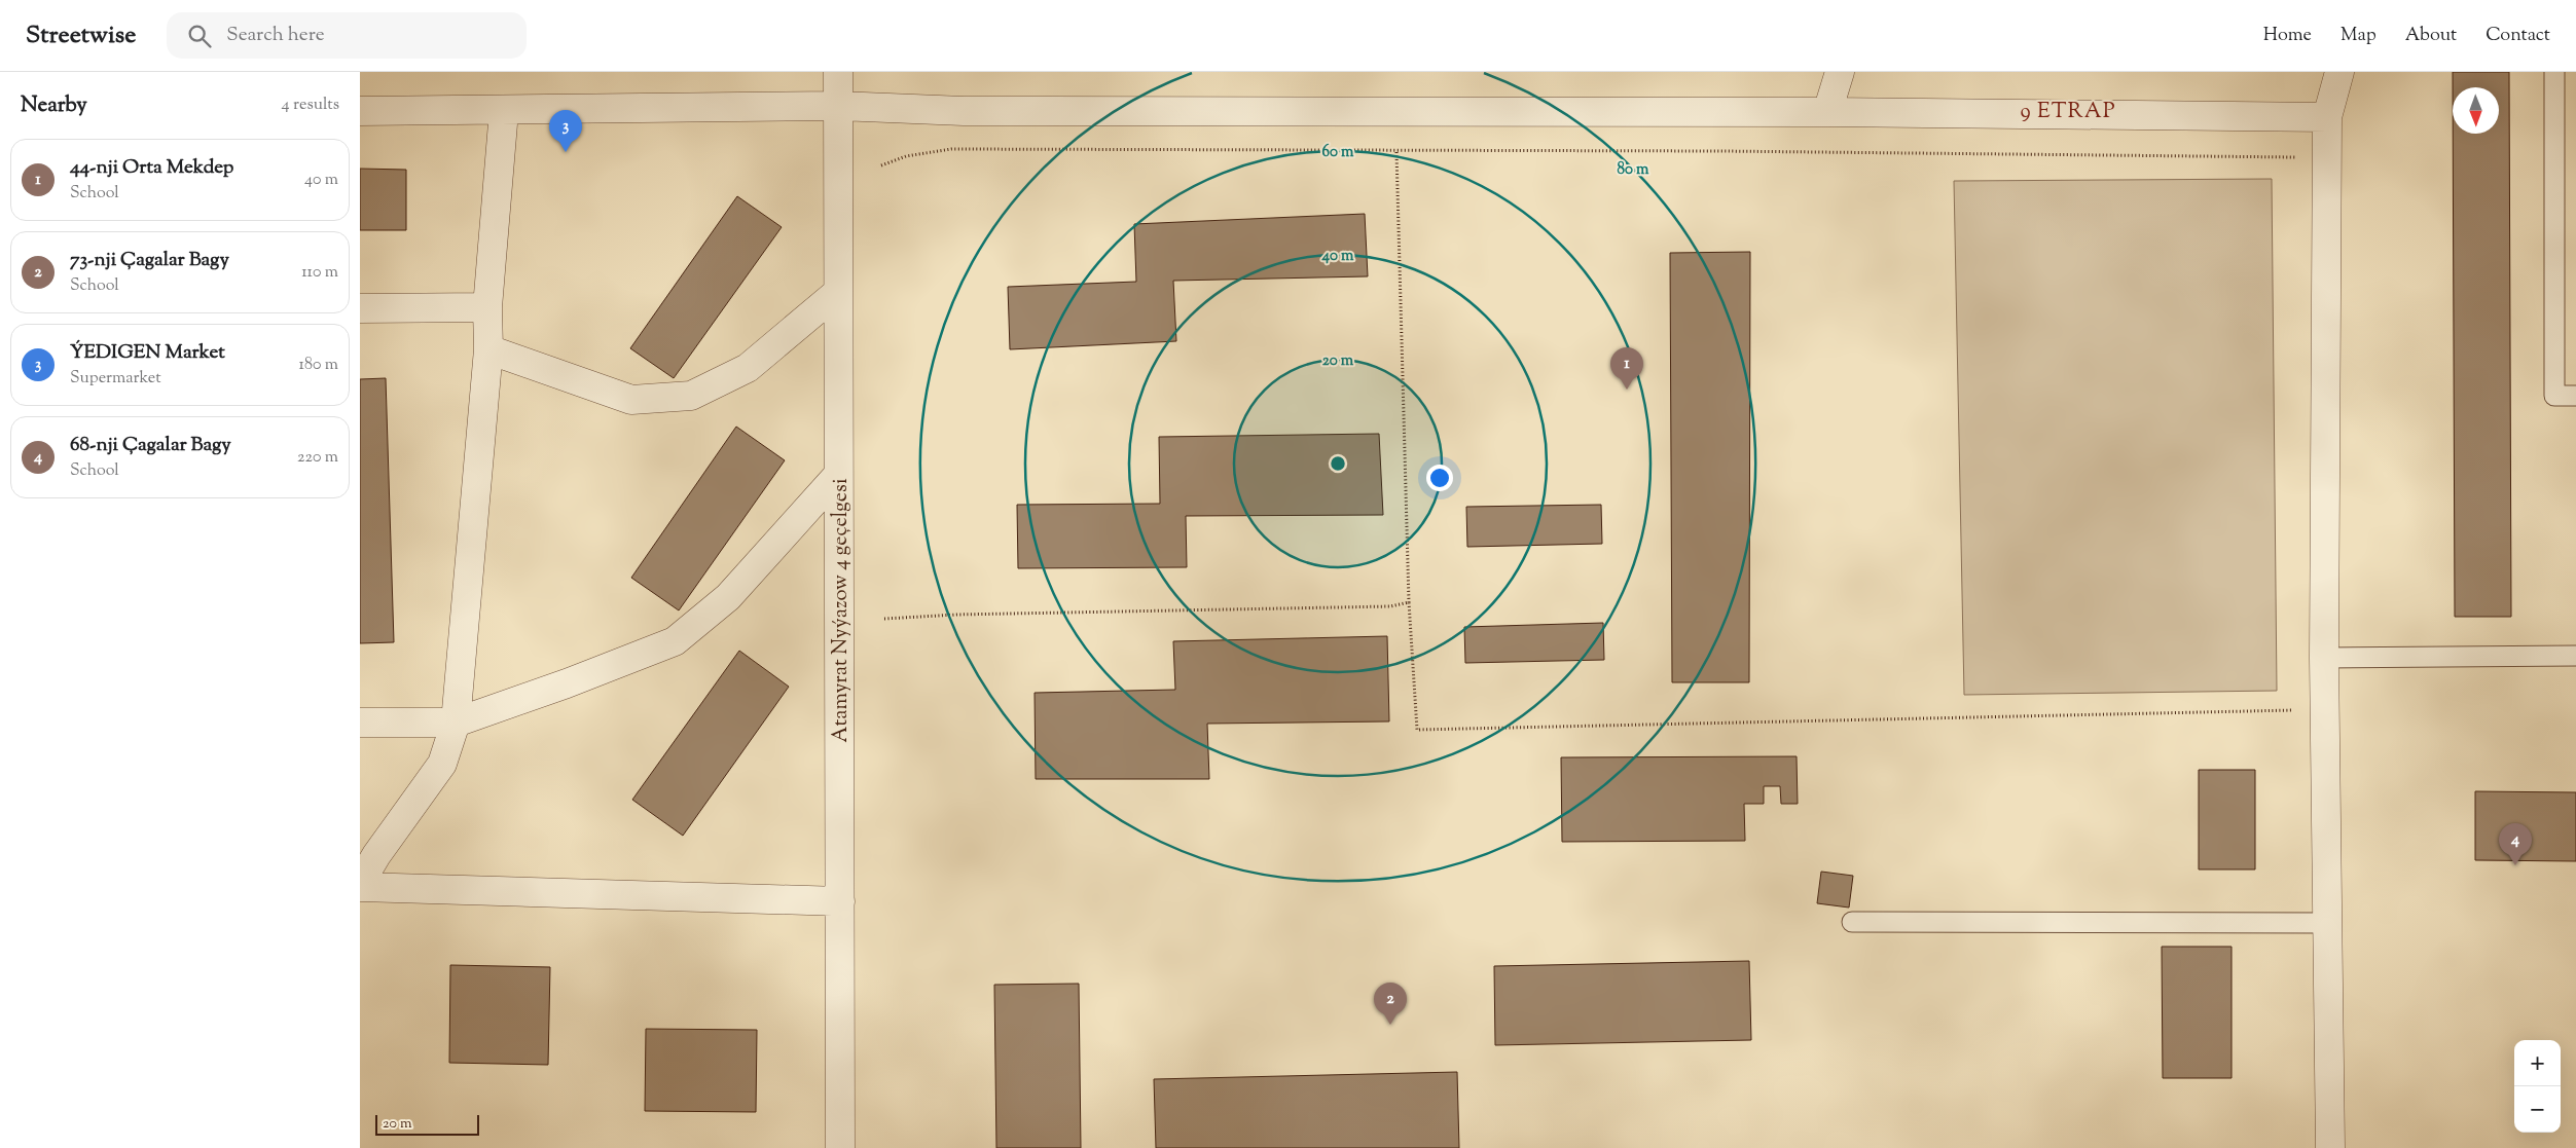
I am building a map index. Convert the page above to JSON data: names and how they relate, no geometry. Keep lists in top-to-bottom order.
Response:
{
  "streets": {
    "street": ["Atamyrat Nyýazow 4 geçelgesi"]
  },
  "districts": ["9 ETRAP"],
  "scale_bar": "20 m",
  "north": "bottom",
  "page": {
    "header": "Streetwise",
    "search": "Search here",
    "nav": [
      "Home",
      "Map",
      "About",
      "Contact"
    ],
    "heading": ["Nearby", "4 results"],
    "pins": [
      "3",
      "1",
      "4",
      "2"
    ],
    "list": [
      {
        "mark": "1",
        "name": "44-nji Orta Mekdep",
        "note": "School",
        "value": "40 m"
      },
      {
        "mark": "2",
        "name": "73-nji Çagalar Bagy",
        "note": "School",
        "value": "110 m"
      },
      {
        "mark": "3",
        "name": "ÝEDIGEN Market",
        "note": "Supermarket",
        "value": "180 m"
      },
      {
        "mark": "4",
        "name": "68-nji Çagalar Bagy",
        "note": "School",
        "value": "220 m"
      }
    ],
    "map_buttons": ["+", "−"],
    "scale": "20 m"
  },
  "rings": [
    "60 m",
    "80 m",
    "40 m",
    "20 m"
  ]
}
